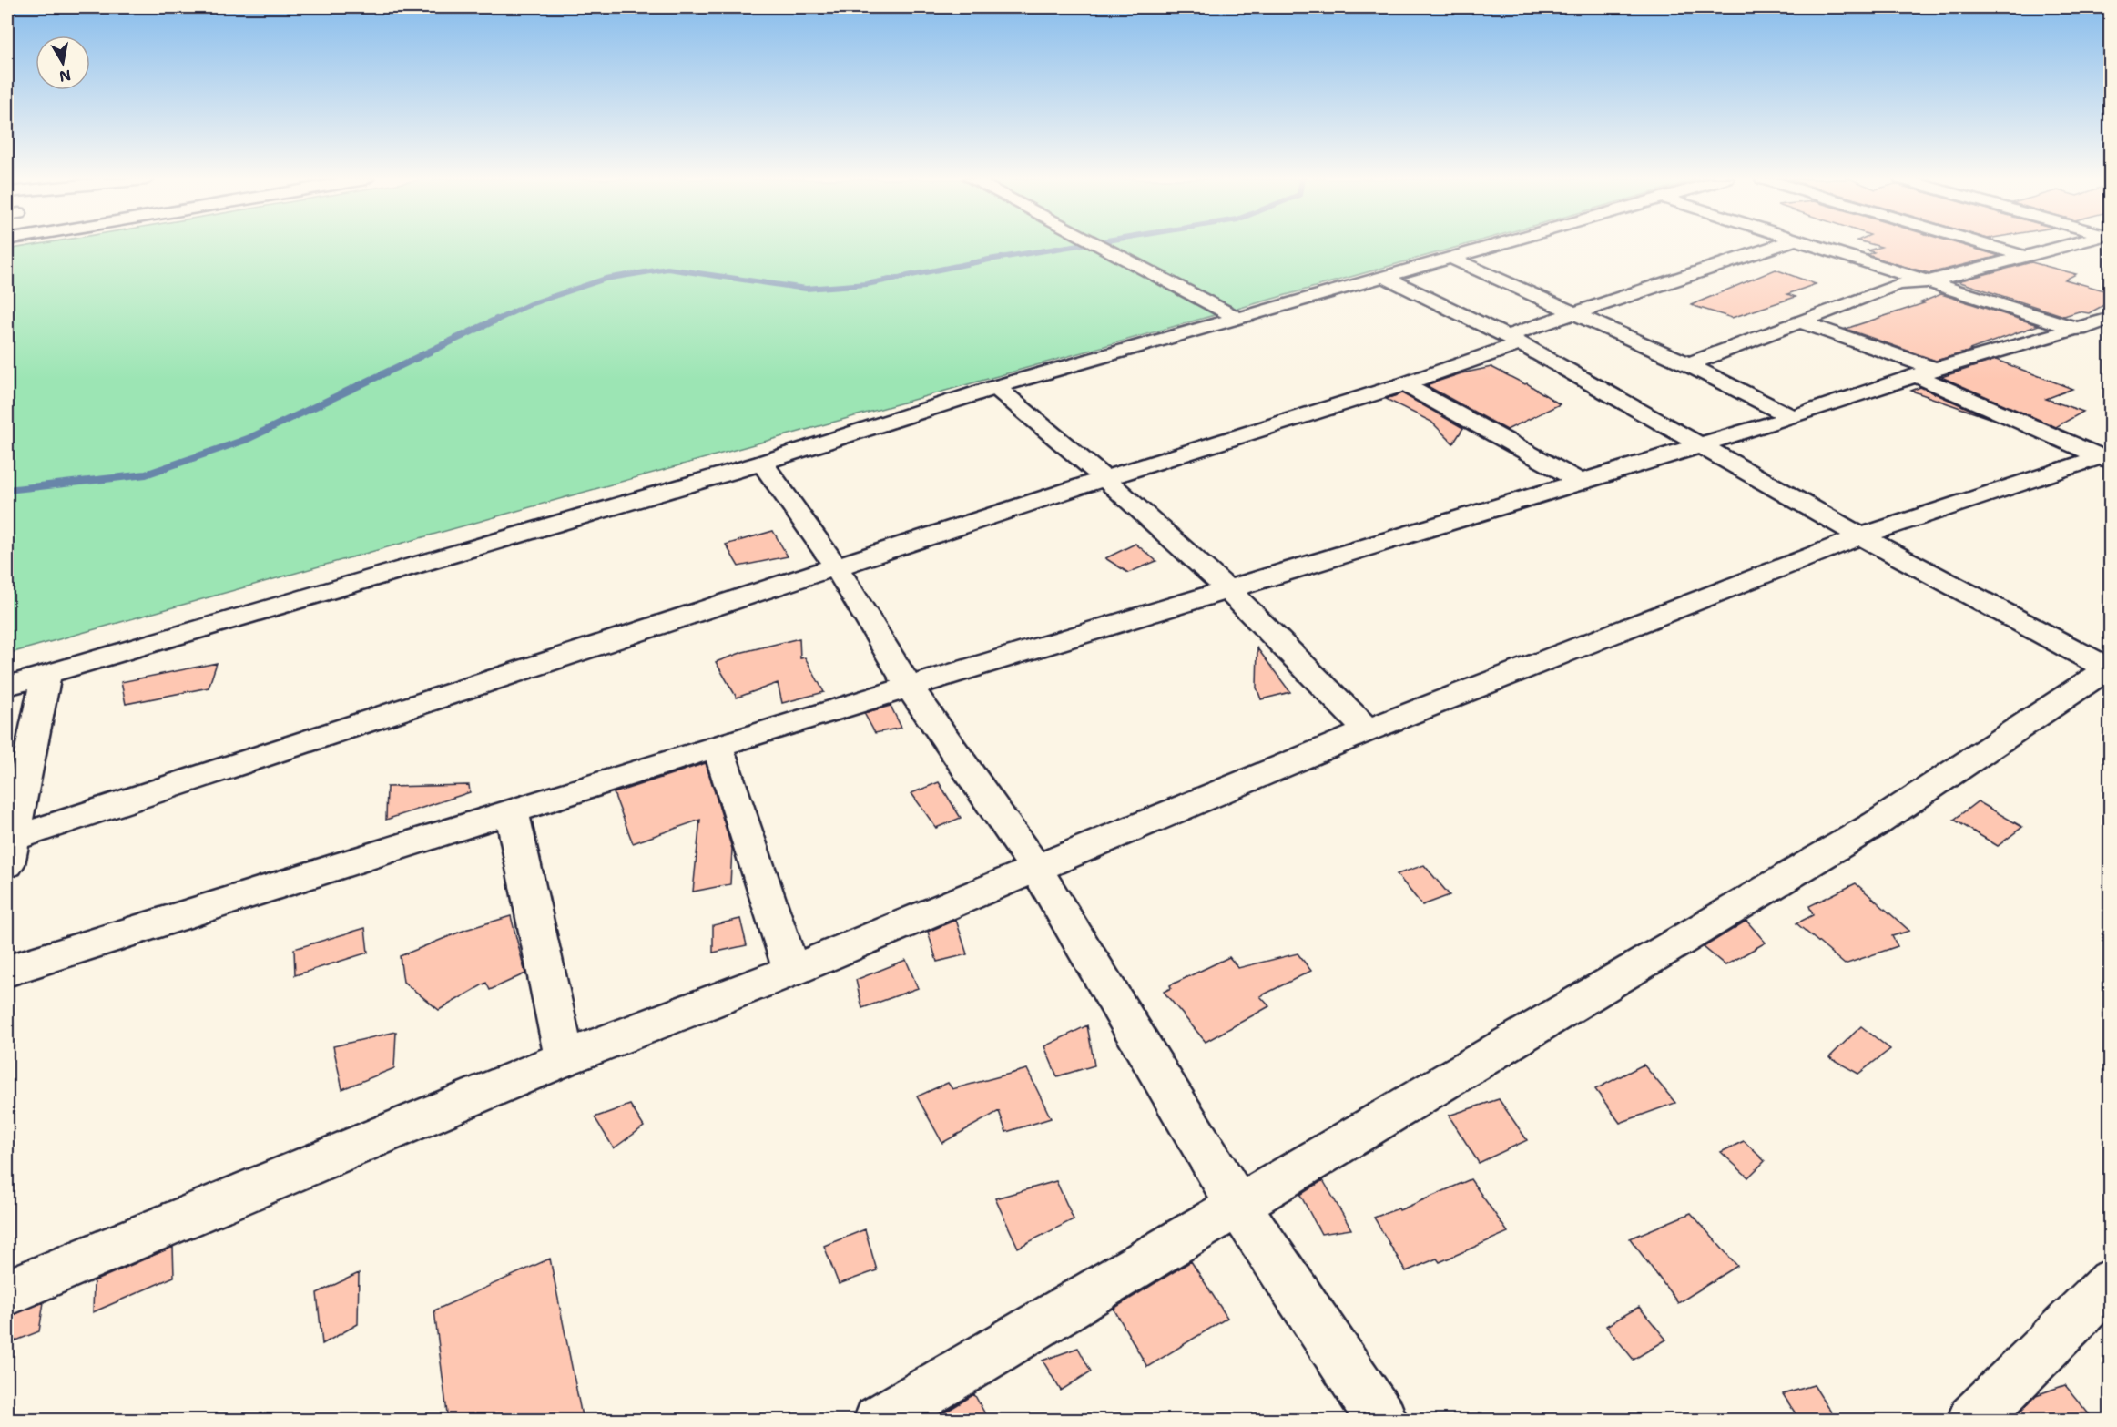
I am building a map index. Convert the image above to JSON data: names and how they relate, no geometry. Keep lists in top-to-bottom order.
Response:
{
  "north": "bottom"
}
